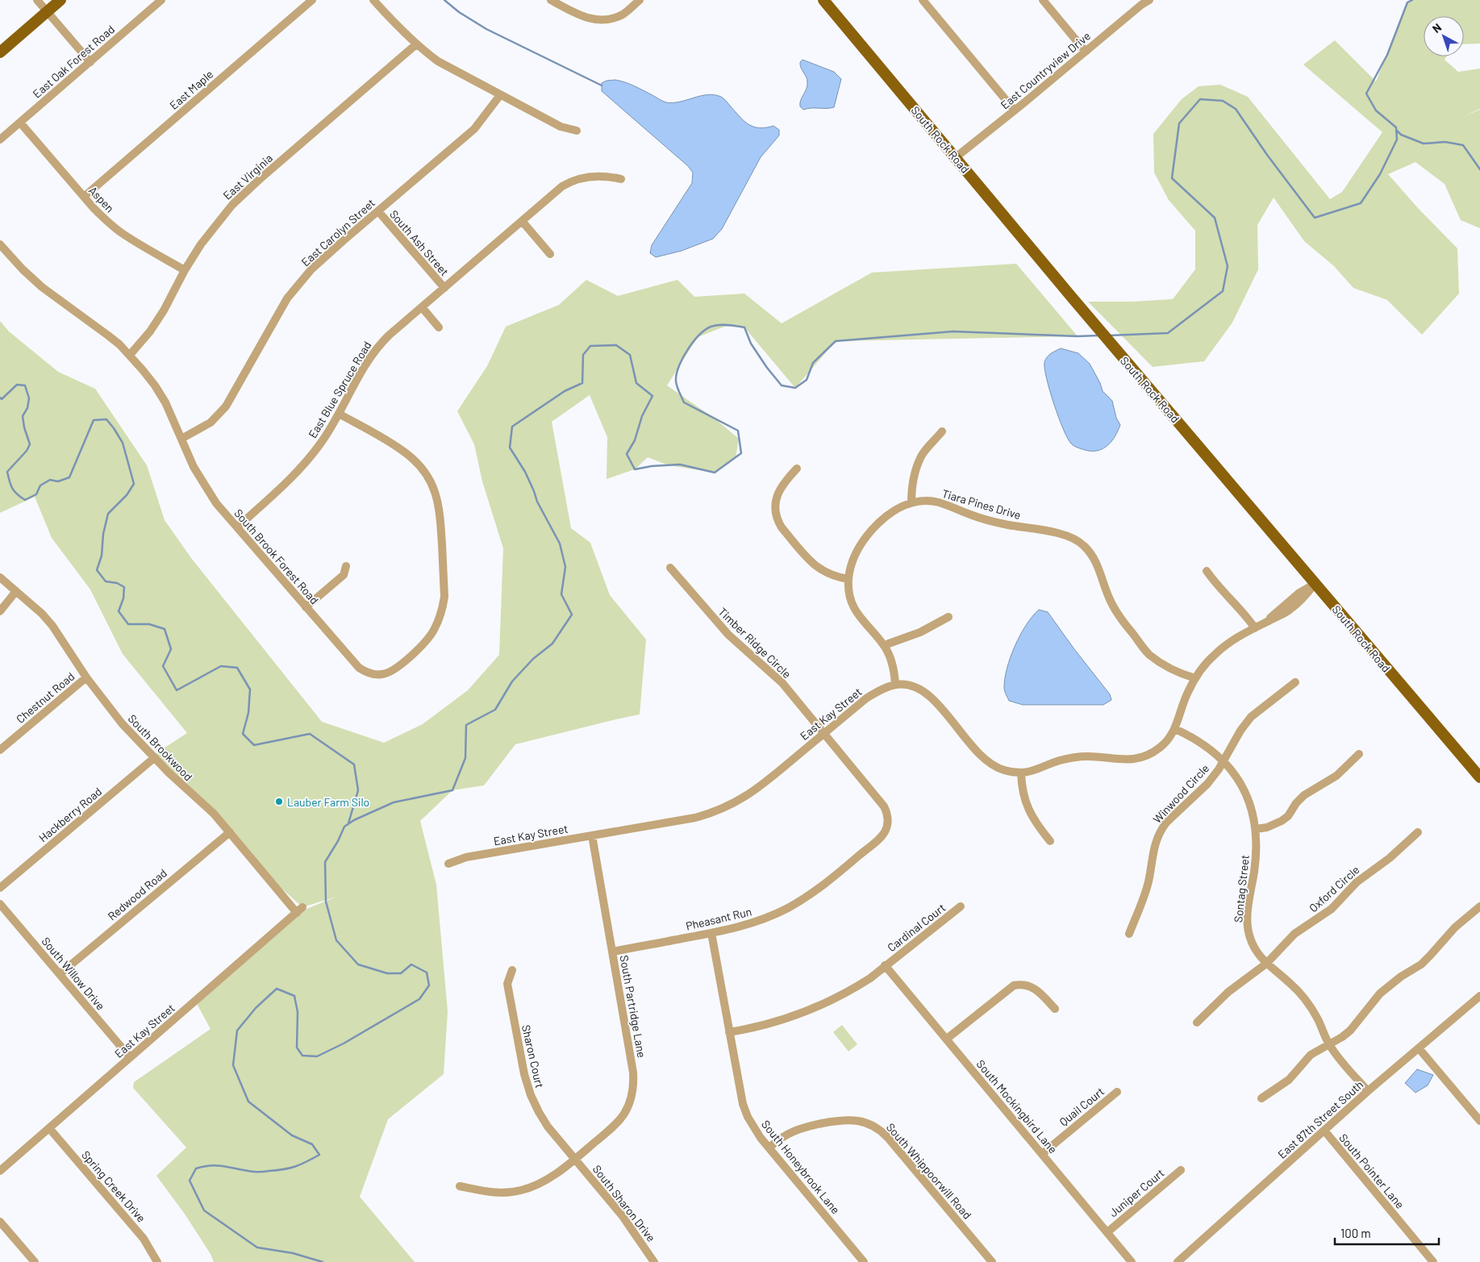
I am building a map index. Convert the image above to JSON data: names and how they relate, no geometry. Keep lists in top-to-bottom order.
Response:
{
  "streets": {
    "main road": ["South Rock Road"],
    "street": [
      "East Oak Forest Road",
      "East Countryview Drive",
      "East Maple",
      "East Virginia",
      "Aspen",
      "East Carolyn Street",
      "South Ash Street",
      "East Blue Spruce Road",
      "Tiara Pines Drive",
      "South Brook Forest Road",
      "Timber Ridge Circle",
      "Chestnut Road",
      "East Kay Street",
      "South Brookwood",
      "Winwood Circle",
      "Hackberry Road",
      "Sontag Street",
      "Oxford Circle",
      "Redwood Road",
      "Pheasant Run",
      "Cardinal Court",
      "South Willow Drive",
      "South Partridge Lane",
      "Sharon Court",
      "South Mockingbird Lane",
      "Quail Court",
      "East 87th Street South",
      "South Honeybrook Lane",
      "South Whippoorwill Road",
      "South Pointer Lane",
      "Spring Creek Drive",
      "Juniper Court",
      "South Sharon Drive"
    ]
  },
  "crossings": [
    ["East Oak Forest Road", "Aspen"],
    ["East Countryview Drive", "South Rock Road"],
    ["East Maple", "Aspen"],
    ["South Rock Road", "East Kay Street"],
    ["East Virginia", "Aspen"],
    ["East Virginia", "South Brook Forest Road"],
    ["East Carolyn Street", "South Ash Street"],
    ["East Carolyn Street", "South Brook Forest Road"],
    ["South Ash Street", "East Blue Spruce Road"],
    ["East Blue Spruce Road", "South Brook Forest Road"],
    ["Tiara Pines Drive", "East Kay Street"],
    ["Timber Ridge Circle", "East Kay Street"],
    ["Timber Ridge Circle", "Pheasant Run"],
    ["Chestnut Road", "South Brookwood"],
    ["East Kay Street", "South Brookwood"],
    ["East Kay Street", "Sontag Street"],
    ["East Kay Street", "South Willow Drive"],
    ["East Kay Street", "South Partridge Lane"],
    ["East Kay Street", "Spring Creek Drive"],
    ["South Brookwood", "Hackberry Road"],
    ["South Brookwood", "Redwood Road"],
    ["Winwood Circle", "Sontag Street"],
    ["Sontag Street", "Oxford Circle"],
    ["Sontag Street", "East 87th Street South"],
    ["Redwood Road", "South Willow Drive"],
    ["Pheasant Run", "South Partridge Lane"],
    ["Pheasant Run", "South Honeybrook Lane"],
    ["Cardinal Court", "South Mockingbird Lane"],
    ["Cardinal Court", "South Honeybrook Lane"],
    ["South Partridge Lane", "Sharon Court"],
    ["South Partridge Lane", "South Sharon Drive"],
    ["Sharon Court", "South Sharon Drive"],
    ["South Mockingbird Lane", "Quail Court"],
    ["South Mockingbird Lane", "Juniper Court"],
    ["East 87th Street South", "South Pointer Lane"],
    ["South Honeybrook Lane", "South Whippoorwill Road"]
  ],
  "places": ["Lauber Farm Silo"],
  "scale_bar": "100 m",
  "north": "top left"
}
